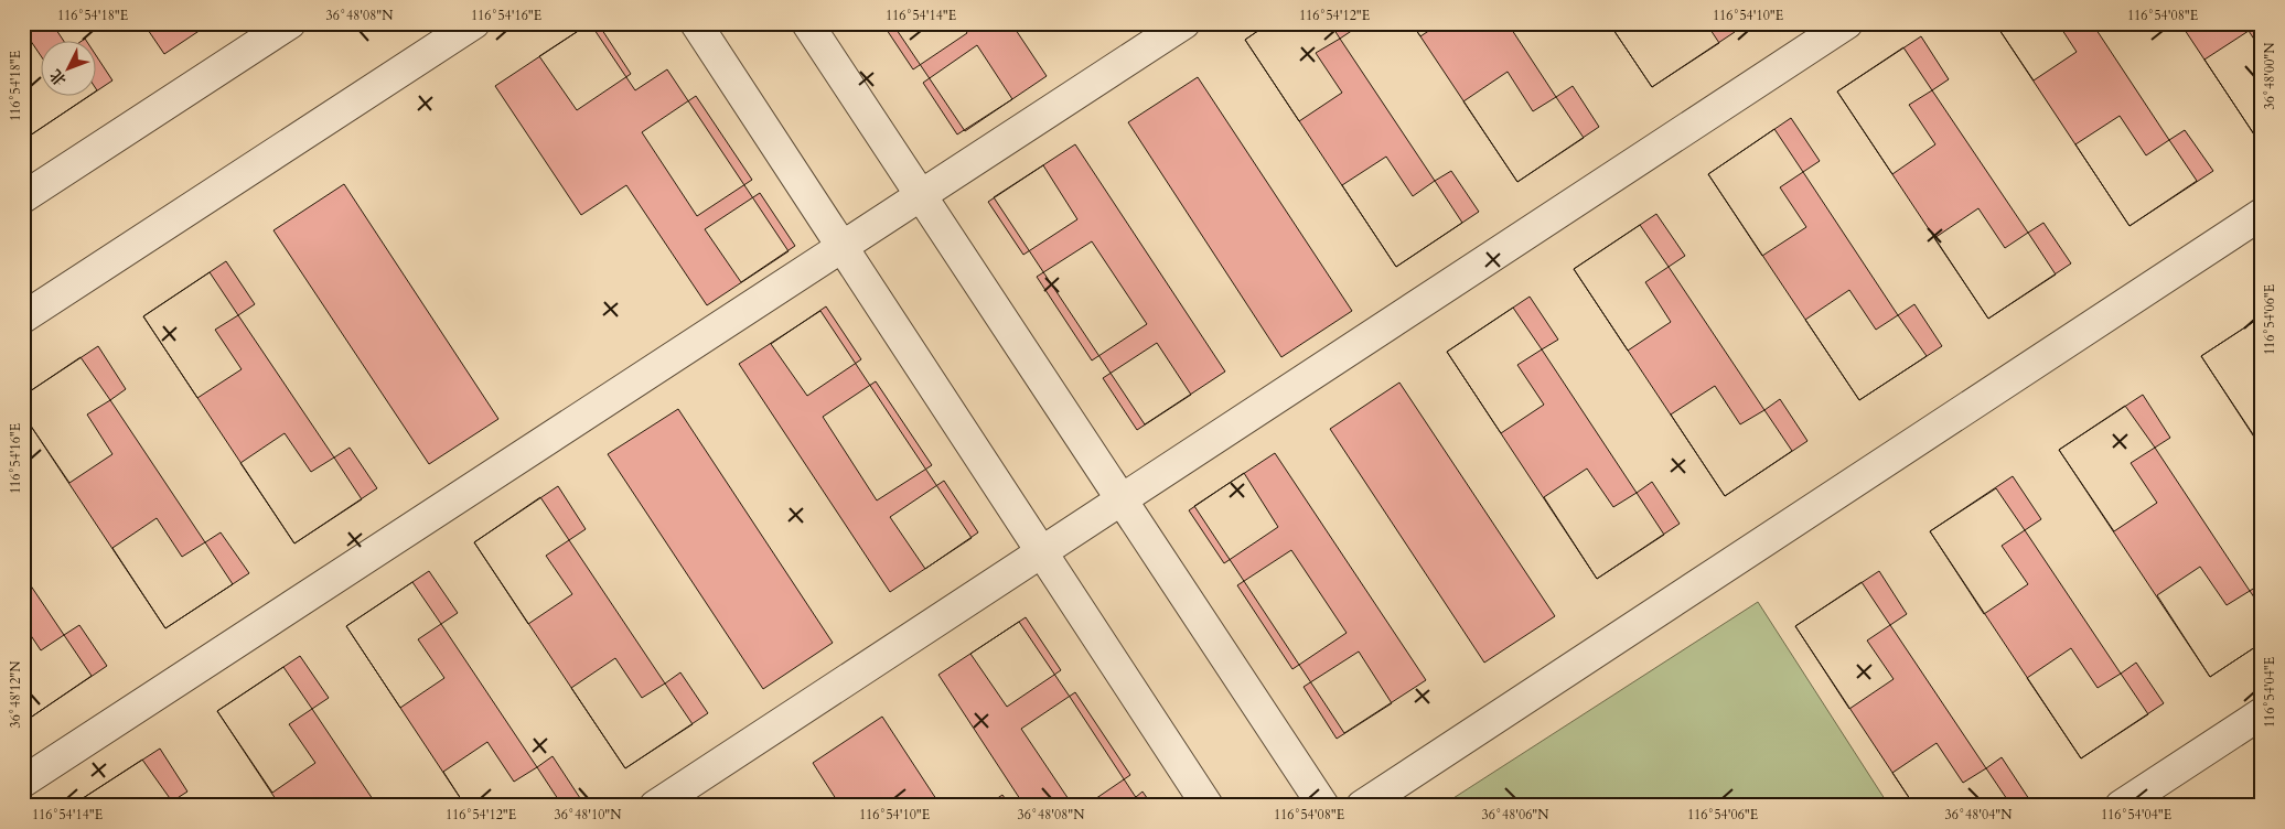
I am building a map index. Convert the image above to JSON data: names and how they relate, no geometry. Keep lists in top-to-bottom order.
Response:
{
  "north": "bottom left",
  "coordinates": [
    "116°54'18\"E",
    "36°48'08\"N",
    "116°54'16\"E",
    "116°54'14\"E",
    "116°54'12\"E",
    "116°54'10\"E",
    "116°54'08\"E",
    "36°48'00\"N",
    "116°54'06\"E",
    "116°54'04\"E",
    "36°48'12\"N",
    "36°48'10\"N",
    "36°48'06\"N",
    "36°48'04\"N"
  ]
}
